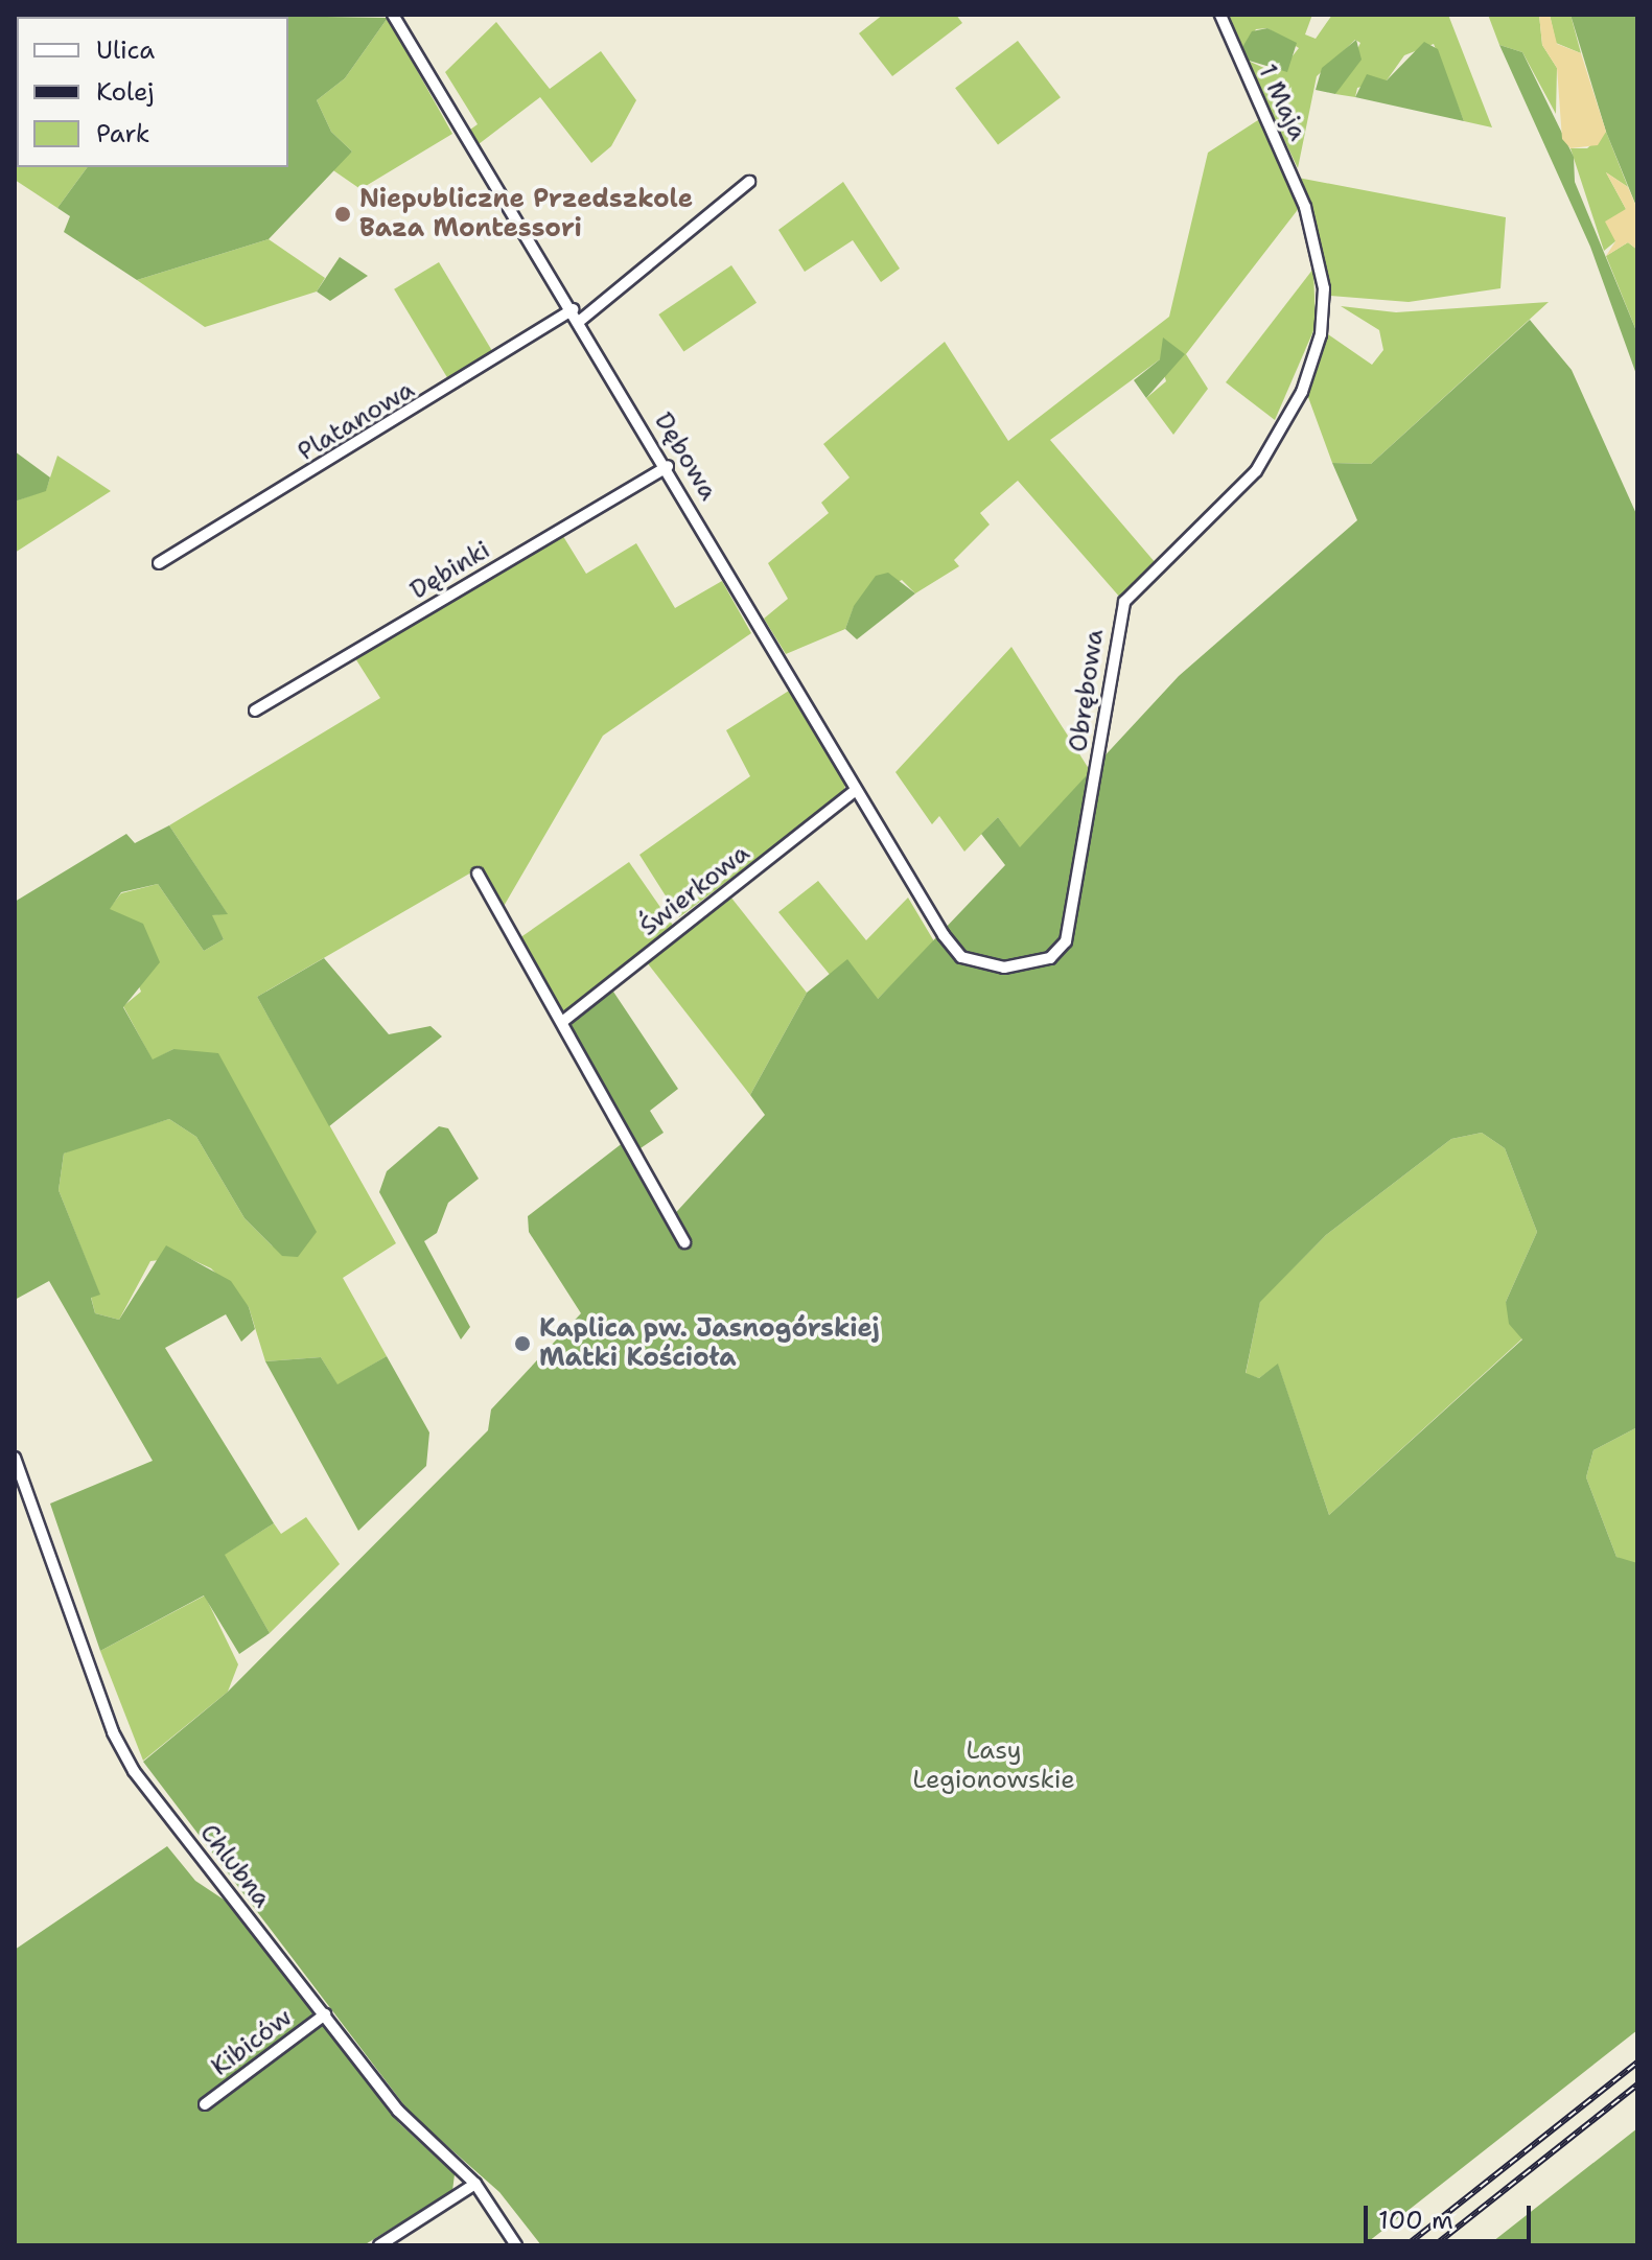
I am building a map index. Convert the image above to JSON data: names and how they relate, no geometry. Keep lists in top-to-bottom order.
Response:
{
  "streets": {
    "street": [
      "1 Maja",
      "Platanowa",
      "Dębowa",
      "Dębinki",
      "Obrębowa",
      "Świerkowa",
      "Chlubna",
      "Kibiców"
    ]
  },
  "crossings": [
    ["1 Maja", "Obrębowa"],
    ["Platanowa", "Dębowa"],
    ["Dębowa", "Dębinki"],
    ["Dębowa", "Obrębowa"],
    ["Dębowa", "Świerkowa"],
    ["Chlubna", "Kibiców"]
  ],
  "parks": ["Lasy Legionowskie"],
  "places": ["Niepubliczne Przedszkole Baza Montessori", "Kaplica pw. Jasnogórskiej Matki Kościoła"],
  "legend": ["Ulica", "Kolej", "Park"],
  "scale_bar": "100 m"
}
